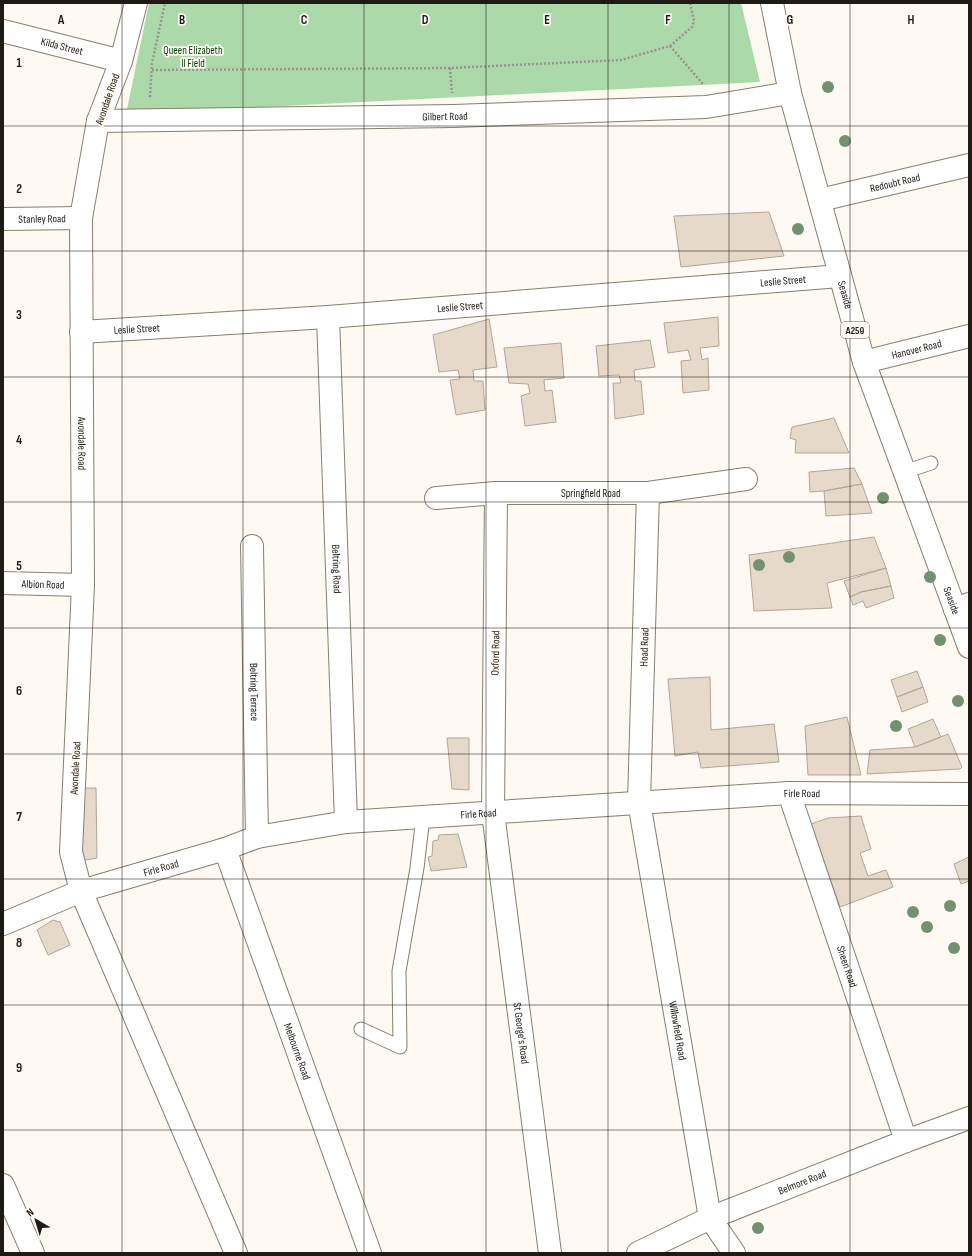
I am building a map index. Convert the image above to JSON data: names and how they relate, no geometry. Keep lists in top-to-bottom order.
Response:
{
  "streets": {
    "street": [
      "Kilda Street",
      "Avondale Road",
      "Gilbert Road",
      "Redoubt Road",
      "Stanley Road",
      "Leslie Street",
      "Seaside",
      "A259",
      "Hanover Road",
      "Springfield Road",
      "Beltring Road",
      "Albion Road",
      "Hoad Road",
      "Oxford Road",
      "Beltring Terrace",
      "Firle Road",
      "Sheen Road",
      "Willowfield Road",
      "St George's Road",
      "Melbourne Road",
      "Belmore Road"
    ]
  },
  "crossings": [
    ["Kilda Street", "Avondale Road"],
    ["Avondale Road", "Gilbert Road"],
    ["Avondale Road", "Stanley Road"],
    ["Avondale Road", "Leslie Street"],
    ["Avondale Road", "Albion Road"],
    ["Avondale Road", "Firle Road"],
    ["Gilbert Road", "Seaside"],
    ["Redoubt Road", "Seaside"],
    ["Leslie Street", "Seaside"],
    ["Leslie Street", "Beltring Road"],
    ["Seaside", "Hanover Road"],
    ["Springfield Road", "Hoad Road"],
    ["Springfield Road", "Oxford Road"],
    ["Beltring Road", "Firle Road"],
    ["Hoad Road", "Firle Road"],
    ["Hoad Road", "Willowfield Road"],
    ["Oxford Road", "Firle Road"],
    ["Oxford Road", "St George's Road"],
    ["Beltring Terrace", "Firle Road"],
    ["Firle Road", "Sheen Road"],
    ["Firle Road", "Willowfield Road"],
    ["Firle Road", "St George's Road"],
    ["Firle Road", "Melbourne Road"],
    ["Sheen Road", "Belmore Road"],
    ["Willowfield Road", "Belmore Road"]
  ],
  "parks": ["Queen Elizabeth II Field"],
  "north": "top left",
  "grid": {
    "columns": [
      "A",
      "B",
      "C",
      "D",
      "E",
      "F",
      "G",
      "H"
    ],
    "rows": [
      "1",
      "2",
      "3",
      "4",
      "5",
      "6",
      "7",
      "8",
      "9"
    ]
  }
}
